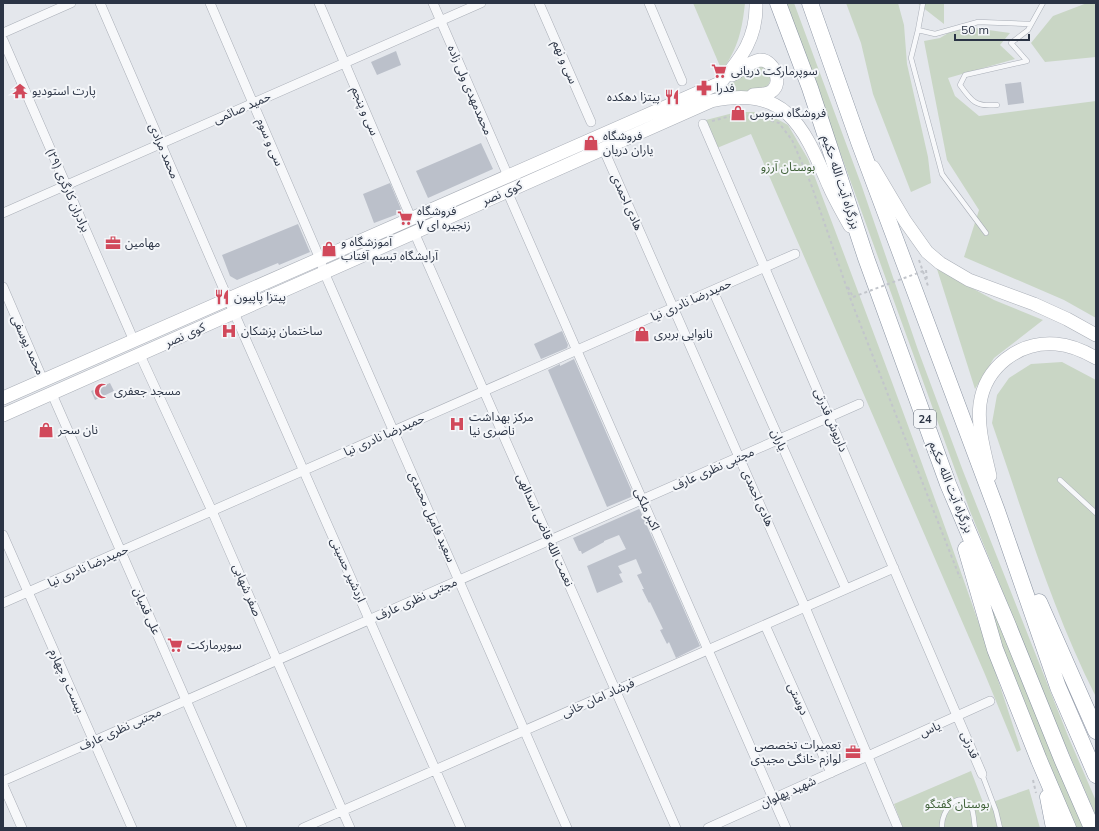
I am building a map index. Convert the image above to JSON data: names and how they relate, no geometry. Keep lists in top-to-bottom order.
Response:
{
  "streets": {
    "highway": ["بزرگراه آیت الله حکیم", "24"],
    "main road": ["کوی نصر"],
    "street": [
      "سی و نهم",
      "محمدمهدی ولی زاده",
      "حمید صائمی",
      "سی و پنجم",
      "سی و سوم",
      "محمد مرادی",
      "برادران کارگری (۲۹)",
      "هادی احمدی",
      "حمیدرضا نادری نیا",
      "محمد یوسفی",
      "داریوش قدرتی",
      "یاران",
      "مجتبی نظری عارف",
      "اکبر ملکی",
      "سعید فامیل محمدی",
      "نعمت الله قاضی اسدالهی",
      "اردشیر حسینی",
      "صفر شهابی",
      "علی قمیان",
      "بیست و چهارم",
      "فرشاد امان خانی",
      "دوستی",
      "یاس",
      "قدرتی",
      "شهید پهلوان"
    ]
  },
  "crossings": [
    ["محمدمهدی ولی زاده", "حمید صائمی"],
    ["محمدمهدی ولی زاده", "کوی نصر"],
    ["حمید صائمی", "سی و پنجم"],
    ["حمید صائمی", "سی و سوم"],
    ["حمید صائمی", "محمد مرادی"],
    ["حمید صائمی", "برادران کارگری (۲۹)"],
    ["سی و پنجم", "کوی نصر"],
    ["سی و سوم", "کوی نصر"],
    ["سی و سوم", "سعید فامیل محمدی"],
    ["محمد مرادی", "کوی نصر"],
    ["محمد مرادی", "اردشیر حسینی"],
    ["بزرگراه آیت الله حکیم", "کوی نصر"],
    ["برادران کارگری (۲۹)", "کوی نصر"],
    ["کوی نصر", "هادی احمدی"],
    ["کوی نصر", "محمد یوسفی"],
    ["کوی نصر", "اکبر ملکی"],
    ["کوی نصر", "سعید فامیل محمدی"],
    ["کوی نصر", "نعمت الله قاضی اسدالهی"],
    ["کوی نصر", "اردشیر حسینی"],
    ["کوی نصر", "صفر شهابی"],
    ["کوی نصر", "علی قمیان"],
    ["هادی احمدی", "حمیدرضا نادری نیا"],
    ["هادی احمدی", "مجتبی نظری عارف"],
    ["هادی احمدی", "فرشاد امان خانی"],
    ["هادی احمدی", "یاس"],
    ["هادی احمدی", "شهید پهلوان"],
    ["حمیدرضا نادری نیا", "داریوش قدرتی"],
    ["حمیدرضا نادری نیا", "یاران"],
    ["حمیدرضا نادری نیا", "اکبر ملکی"],
    ["حمیدرضا نادری نیا", "سعید فامیل محمدی"],
    ["حمیدرضا نادری نیا", "نعمت الله قاضی اسدالهی"],
    ["حمیدرضا نادری نیا", "اردشیر حسینی"],
    ["حمیدرضا نادری نیا", "صفر شهابی"],
    ["حمیدرضا نادری نیا", "علی قمیان"],
    ["حمیدرضا نادری نیا", "بیست و چهارم"],
    ["داریوش قدرتی", "مجتبی نظری عارف"],
    ["داریوش قدرتی", "فرشاد امان خانی"],
    ["داریوش قدرتی", "یاس"],
    ["داریوش قدرتی", "قدرتی"],
    ["یاران", "مجتبی نظری عارف"],
    ["یاران", "فرشاد امان خانی"],
    ["مجتبی نظری عارف", "اکبر ملکی"],
    ["مجتبی نظری عارف", "سعید فامیل محمدی"],
    ["مجتبی نظری عارف", "نعمت الله قاضی اسدالهی"],
    ["مجتبی نظری عارف", "اردشیر حسینی"],
    ["مجتبی نظری عارف", "صفر شهابی"],
    ["مجتبی نظری عارف", "علی قمیان"],
    ["مجتبی نظری عارف", "بیست و چهارم"],
    ["اکبر ملکی", "فرشاد امان خانی"],
    ["اکبر ملکی", "شهید پهلوان"],
    ["سعید فامیل محمدی", "فرشاد امان خانی"],
    ["نعمت الله قاضی اسدالهی", "فرشاد امان خانی"],
    ["اردشیر حسینی", "فرشاد امان خانی"],
    ["صفر شهابی", "فرشاد امان خانی"],
    ["فرشاد امان خانی", "دوستی"],
    ["دوستی", "شهید پهلوان"],
    ["یاس", "قدرتی"],
    ["یاس", "شهید پهلوان"]
  ],
  "parks": ["بوستان آرزو", "بوستان گفتگو"],
  "places": {
    "supermarket": ["سوپرمارکت دریانی", "فروشگاه زنجیره ای ۷", "سوپرمارکت"],
    "pharmacy": ["فدرا"],
    "temple": ["پارت استودیو"],
    "restaurant": ["پیتزا دهکده", "پیتزا پاپیون"],
    "shop": [
      "فروشگاه سبوس",
      "فروشگاه یاران دریان",
      "آموزشگاه و آرایشگاه تبسم آفتاب",
      "نانوایی بربری",
      "نان سحر"
    ],
    "office": ["مهامین", "تعمیرات تخصصی لوازم خانگی مجیدی"],
    "hospital": ["ساختمان پزشکان", "مرکز بهداشت ناصری نیا"],
    "mosque": ["مسجد جعفری"]
  },
  "scale_bar": "50 m"
}
